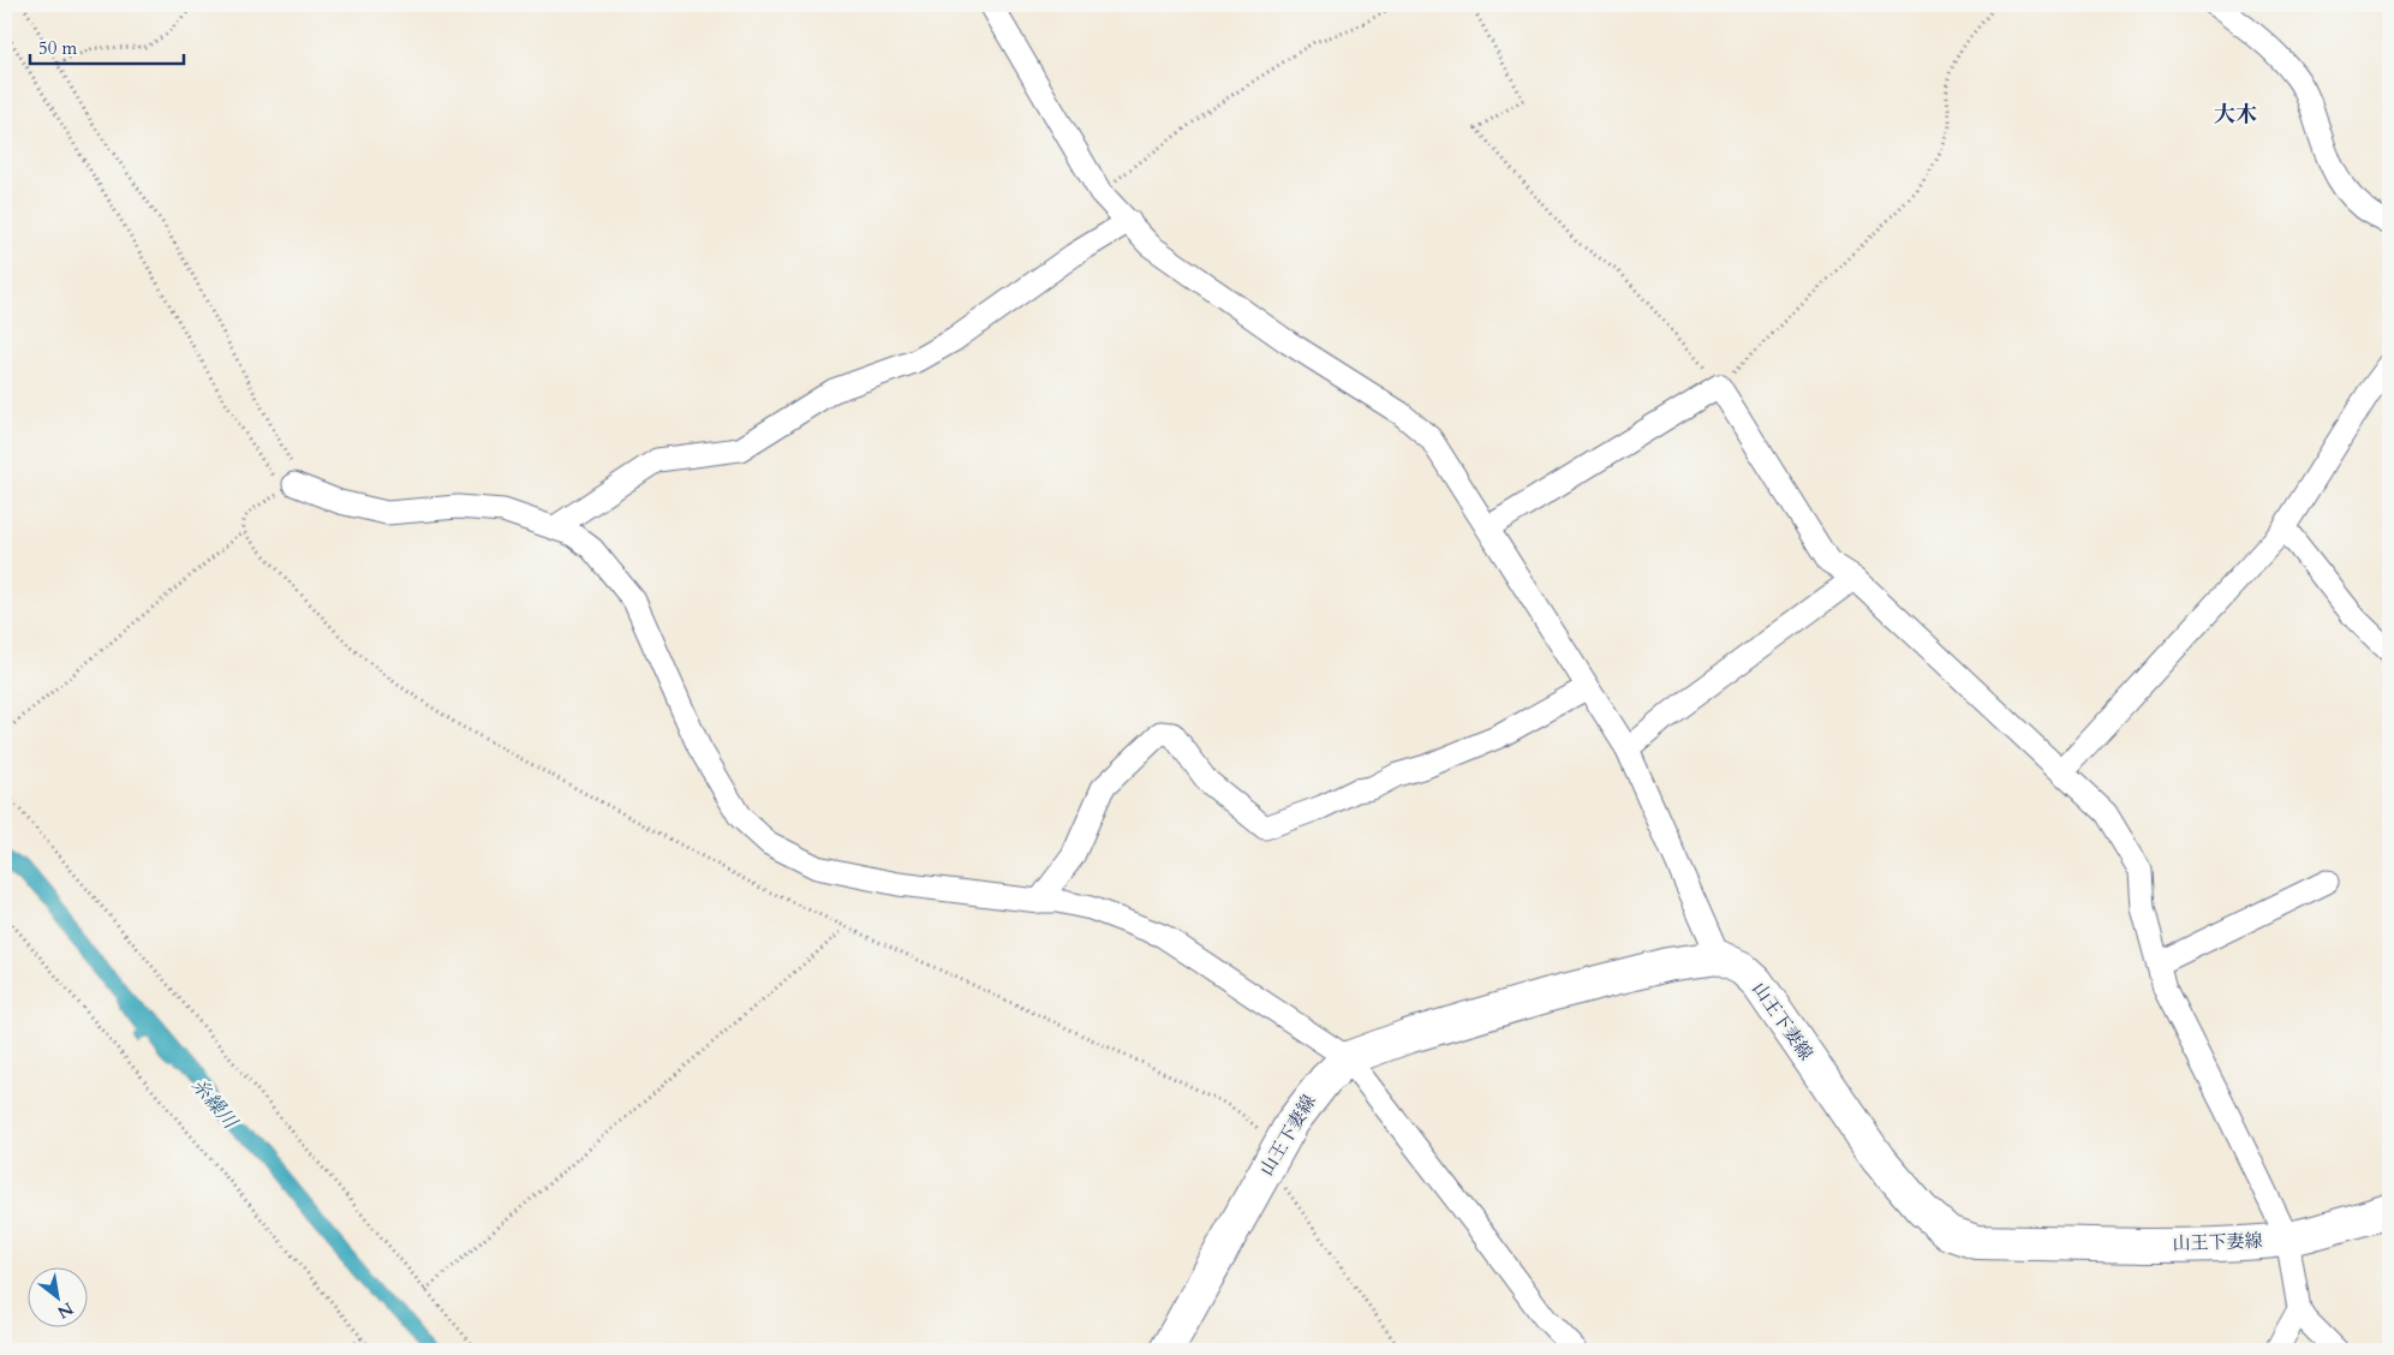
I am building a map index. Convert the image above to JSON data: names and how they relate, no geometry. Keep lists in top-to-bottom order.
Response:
{
  "streets": {
    "main road": ["山王下妻線"]
  },
  "districts": ["大木"],
  "water": ["糸繰川"],
  "scale_bar": "50 m",
  "north": "bottom right"
}
